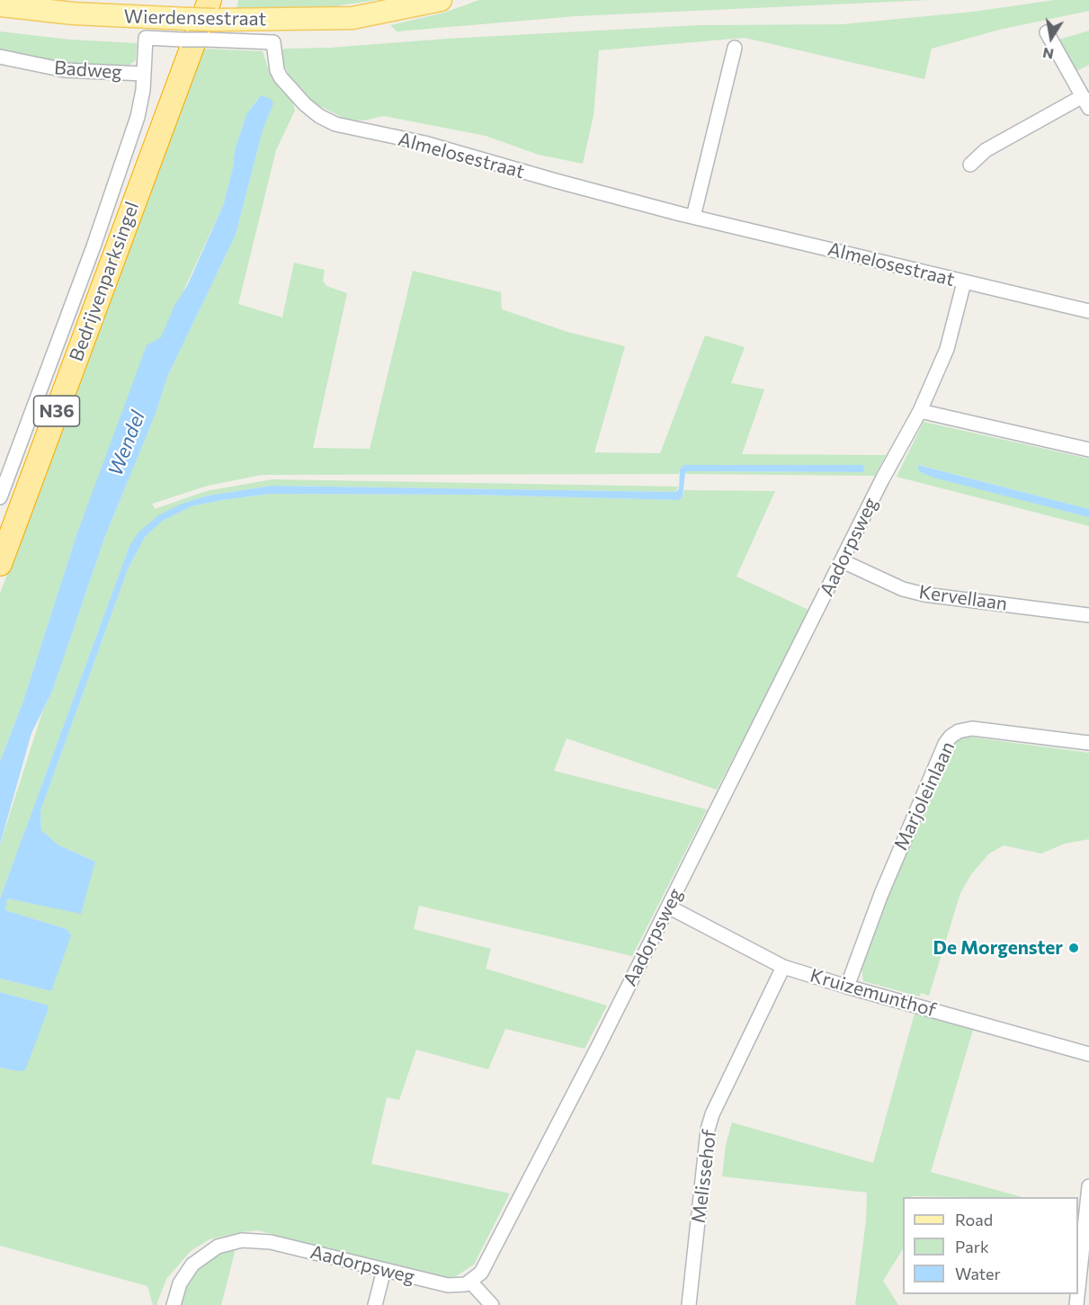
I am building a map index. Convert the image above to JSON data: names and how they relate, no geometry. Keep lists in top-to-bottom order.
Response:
{
  "streets": {
    "highway": ["Bedrijvenparksingel", "N36"],
    "main road": ["Wierdensestraat"],
    "street": [
      "Badweg",
      "Almelosestraat",
      "Aadorpsweg",
      "Kervellaan",
      "Marjoleinlaan",
      "Kruizemunthof",
      "Melissehof"
    ]
  },
  "crossings": [
    ["Wierdensestraat", "Badweg"],
    ["Wierdensestraat", "Bedrijvenparksingel"],
    ["Badweg", "Almelosestraat"],
    ["Badweg", "Bedrijvenparksingel"],
    ["Almelosestraat", "Aadorpsweg"],
    ["Aadorpsweg", "Kervellaan"],
    ["Aadorpsweg", "Kruizemunthof"],
    ["Marjoleinlaan", "Kruizemunthof"],
    ["Kruizemunthof", "Melissehof"]
  ],
  "water": ["Wendel"],
  "places": ["De Morgenster"],
  "legend": ["Road", "Park", "Water"],
  "north": "bottom"
}
